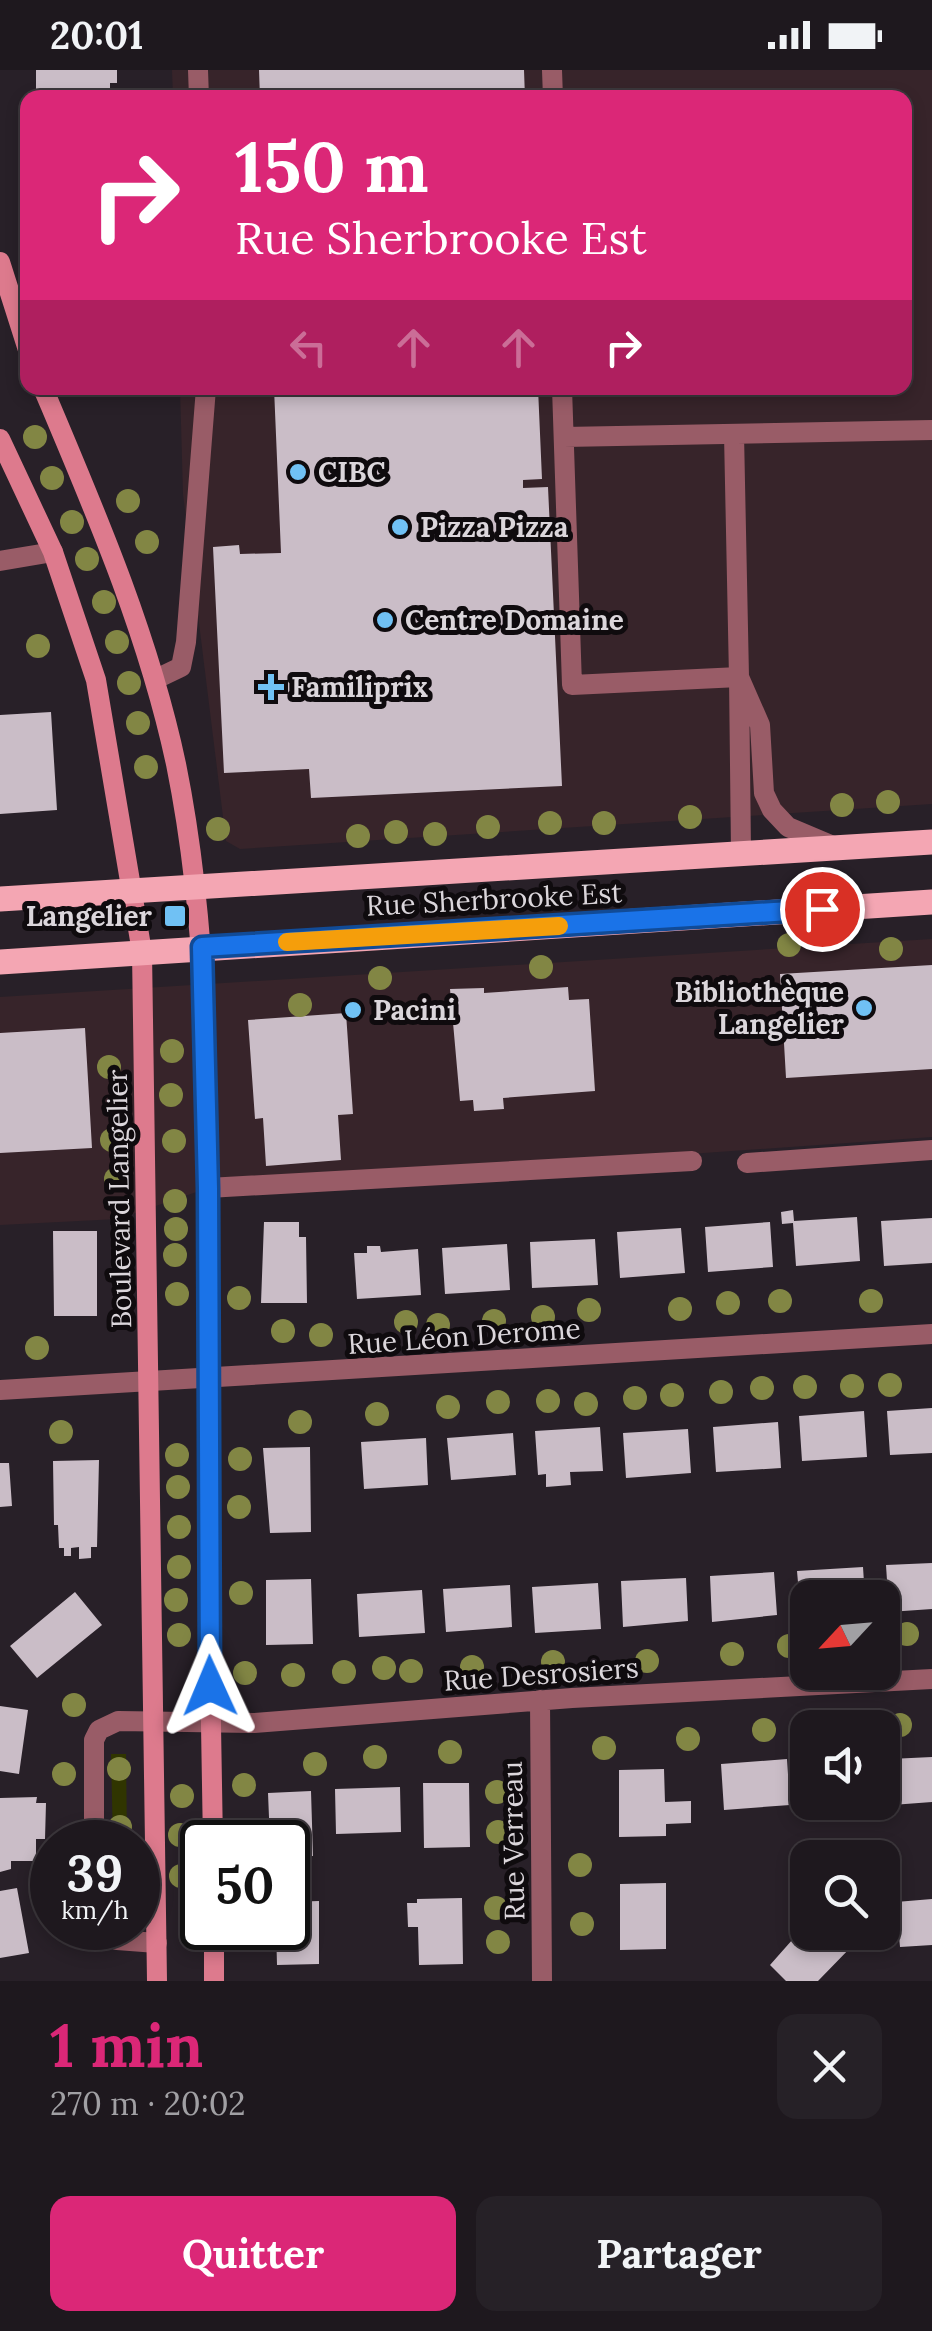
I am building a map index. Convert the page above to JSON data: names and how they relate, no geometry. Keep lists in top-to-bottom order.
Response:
{
  "streets": {
    "main road": ["Rue Sherbrooke Est", "Boulevard Langelier"],
    "street": ["Rue Léon Derome", "Rue Desrosiers", "Rue Verreau"]
  },
  "crossings": [
    ["Rue Sherbrooke Est", "Boulevard Langelier"],
    ["Boulevard Langelier", "Rue Léon Derome"],
    ["Boulevard Langelier", "Rue Desrosiers"],
    ["Rue Desrosiers", "Rue Verreau"]
  ],
  "places": {
    "other": [
      "CIBC",
      "Pizza Pizza",
      "Centre Domaine",
      "Bibliothèque Langelier",
      "Pacini"
    ],
    "health": ["Familiprix"],
    "transit": ["Langelier"]
  },
  "north": "bottom left",
  "page": {
    "status": "20:01",
    "turn": ["150 m", "Rue Sherbrooke Est"],
    "speed": "39 km/h",
    "limit": "50",
    "heading": ["1 min", "270 m · 20:02"],
    "buttons": ["Quitter", "Partager"]
  }
}
